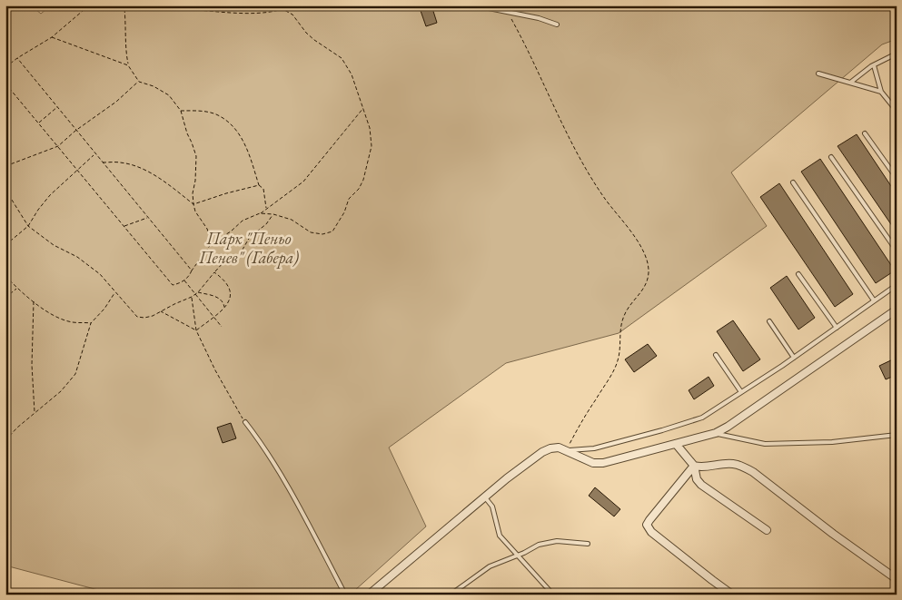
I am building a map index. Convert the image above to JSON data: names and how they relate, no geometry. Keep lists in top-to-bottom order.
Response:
{
  "parks": ["Парк \"Пеньо Пенев\" (Габера)"]
}
